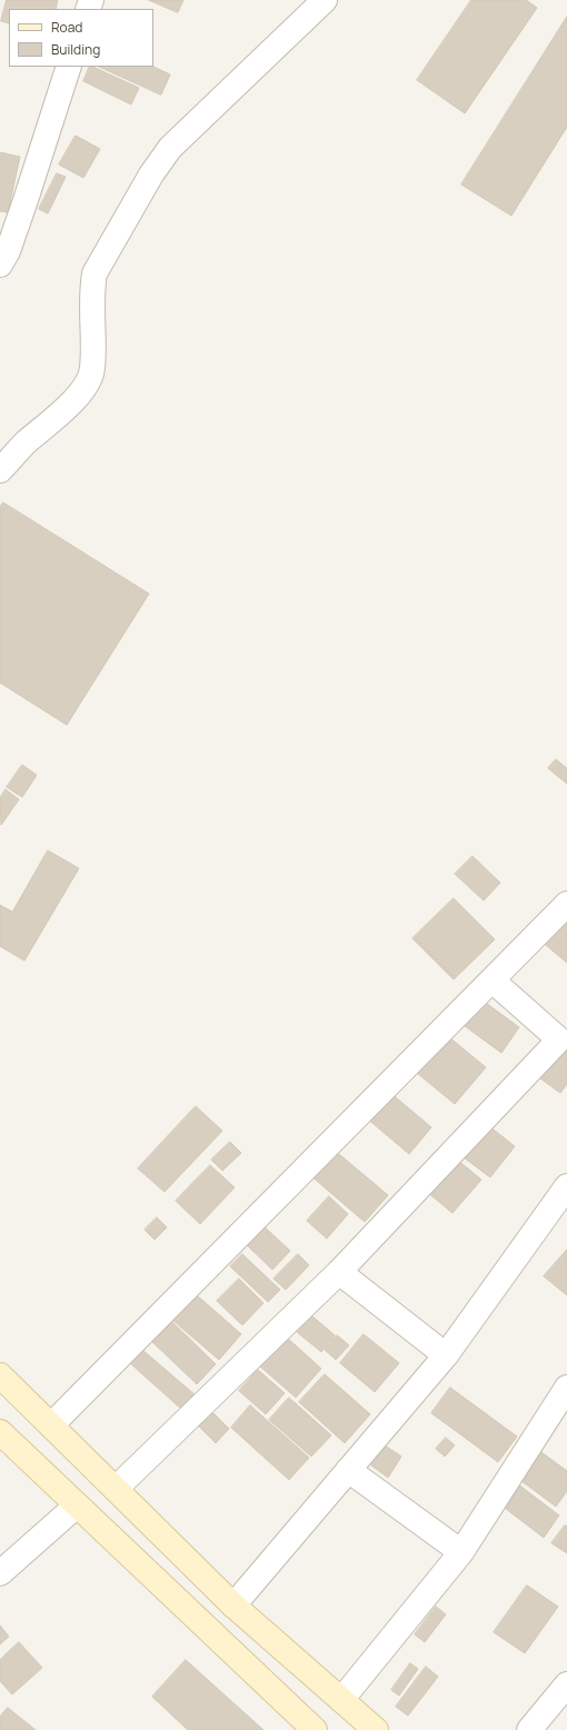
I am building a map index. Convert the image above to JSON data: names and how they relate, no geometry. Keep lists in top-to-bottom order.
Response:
{
  "legend": ["Road", "Building"]
}
